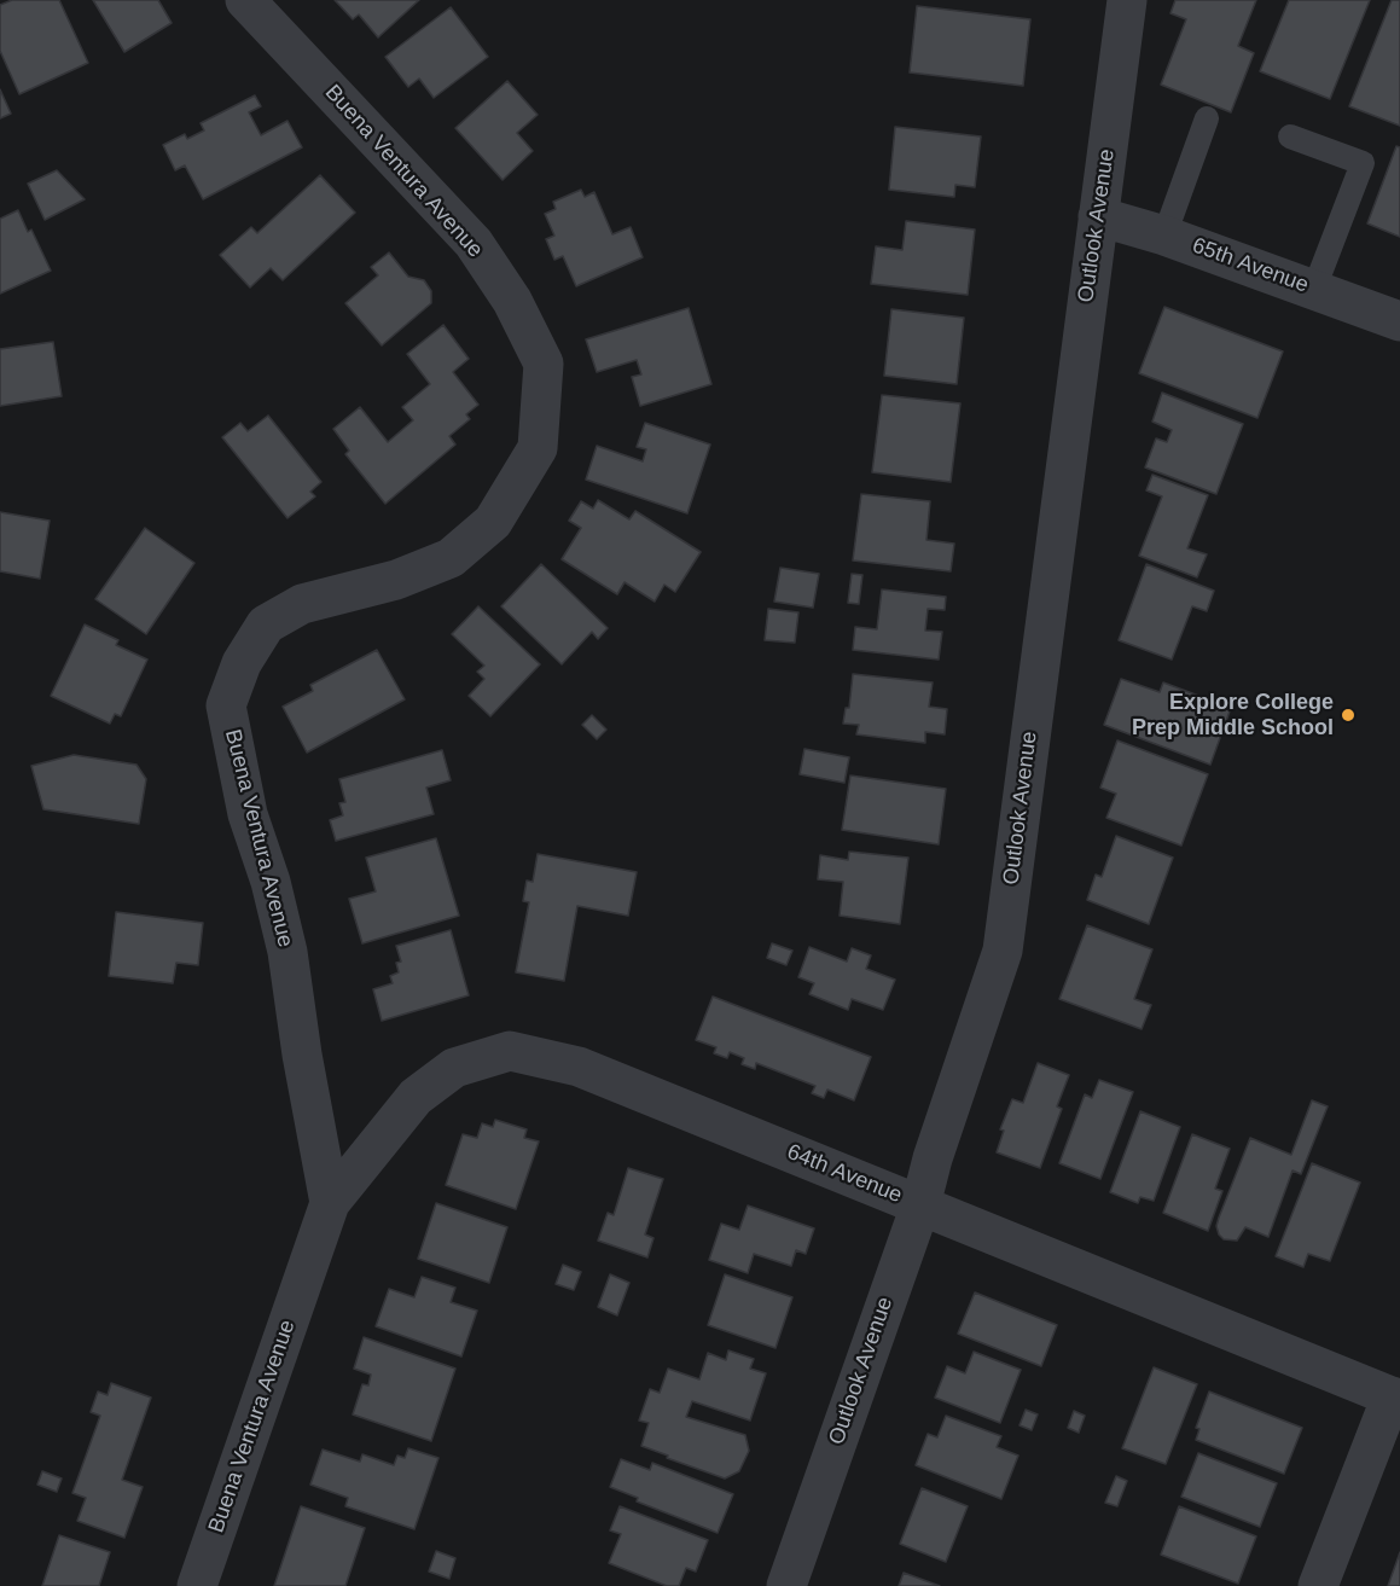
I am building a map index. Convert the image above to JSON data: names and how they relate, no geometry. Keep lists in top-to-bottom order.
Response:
{
  "streets": {
    "street": [
      "Buena Ventura Avenue",
      "Outlook Avenue",
      "65th Avenue",
      "64th Avenue"
    ]
  },
  "crossings": [
    ["Buena Ventura Avenue", "64th Avenue"],
    ["Outlook Avenue", "65th Avenue"],
    ["Outlook Avenue", "64th Avenue"]
  ],
  "places": ["Explore College Prep Middle School"]
}
